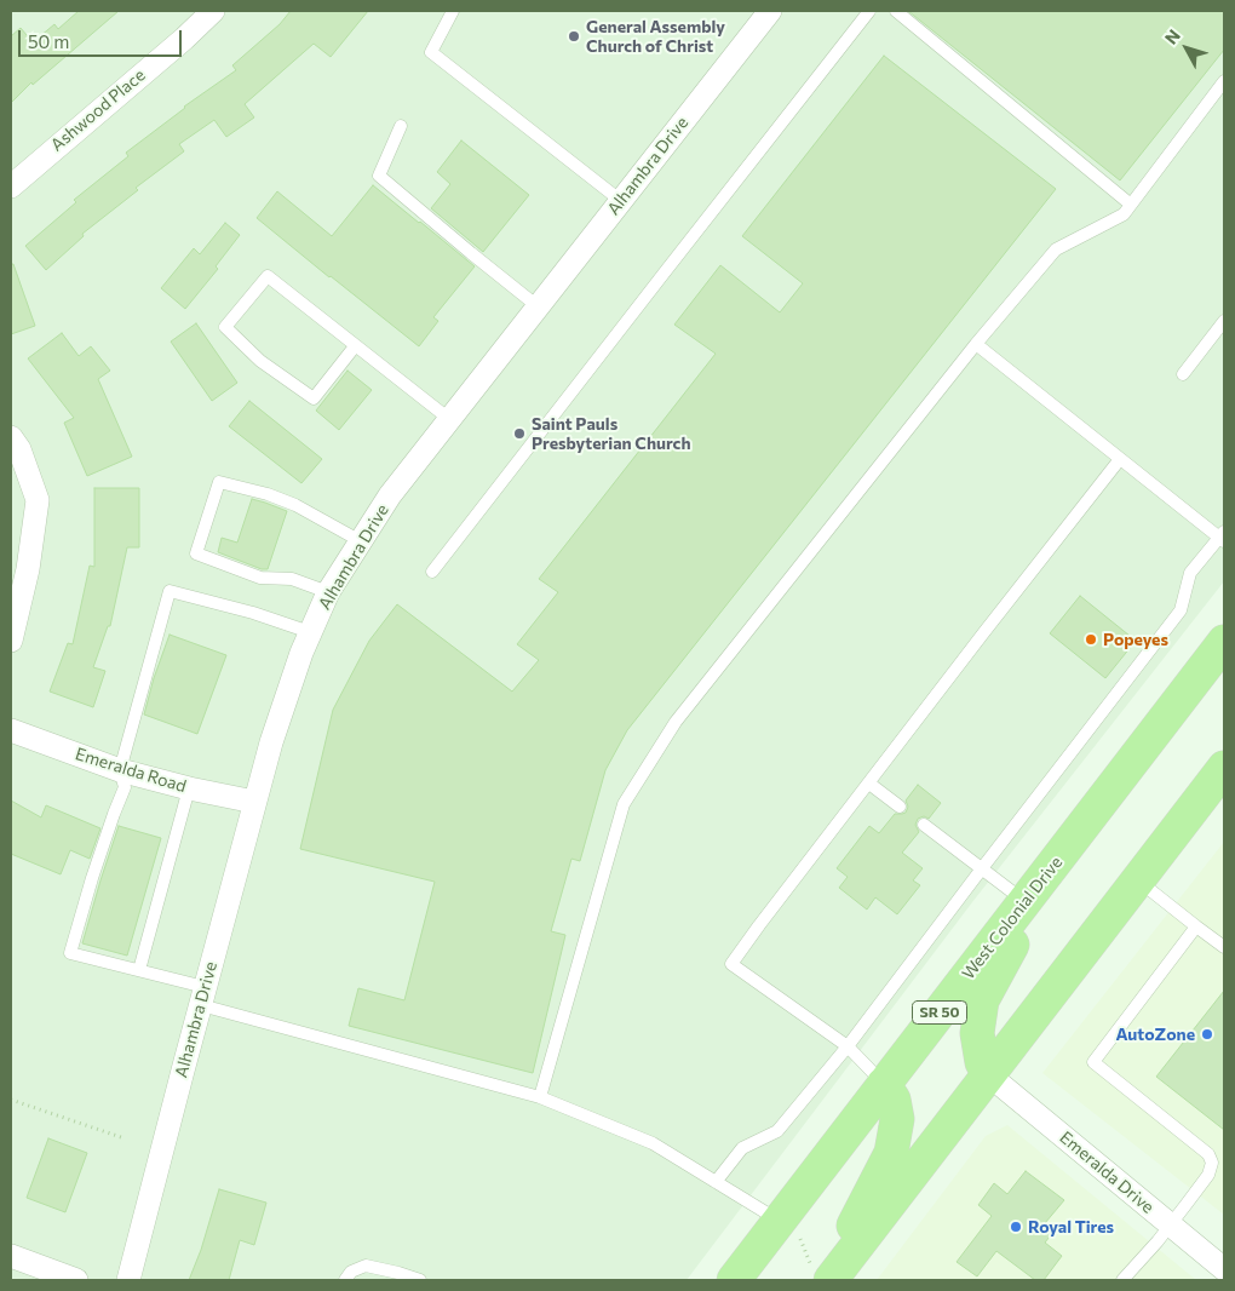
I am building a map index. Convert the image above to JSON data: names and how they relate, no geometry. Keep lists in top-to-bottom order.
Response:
{
  "streets": {
    "highway": ["West Colonial Drive", "SR 50"],
    "street": [
      "Ashwood Place",
      "Alhambra Drive",
      "Emeralda Road",
      "Emeralda Drive"
    ]
  },
  "crossings": [
    ["Alhambra Drive", "Emeralda Road"]
  ],
  "places": [
    "General Assembly Church of Christ",
    "Saint Pauls Presbyterian Church",
    "Popeyes",
    "AutoZone",
    "Royal Tires"
  ],
  "scale_bar": "50 m",
  "north": "top left"
}
